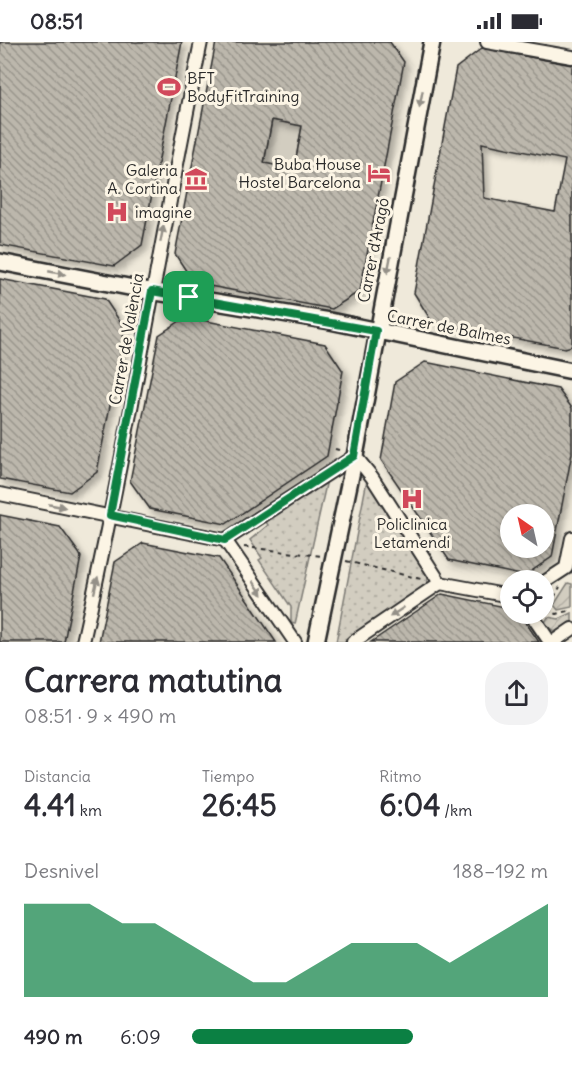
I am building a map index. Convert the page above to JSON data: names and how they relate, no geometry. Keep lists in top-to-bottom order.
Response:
{
  "streets": {
    "main road": ["Carrer d'Aragó", "Carrer de Balmes"],
    "street": ["Carrer de València"]
  },
  "crossings": [
    ["Carrer d'Aragó", "Carrer de Balmes"],
    ["Carrer de Balmes", "Carrer de València"]
  ],
  "one_way": ["Carrer d'Aragó", "Carrer de València"],
  "places": {
    "sports": ["BFT BodyFitTraining"],
    "hotel": ["Buba House Hostel Barcelona"],
    "museum": ["Galeria A. Cortina"],
    "hospital": ["imagine", "Policlinica Letamendi"]
  },
  "north": "top left",
  "page": {
    "status": "08:51",
    "heading": ["Carrera matutina", "08:51 · 9 × 490 m"],
    "stats": [
      ["Distancia", "4.41 km"],
      ["Tiempo", "26:45"],
      ["Ritmo", "6:04 /km"]
    ],
    "chart": ["Desnivel", "188–192 m"],
    "list": [
      {
        "name": "490 m",
        "note": "6:09"
      }
    ]
  }
}
